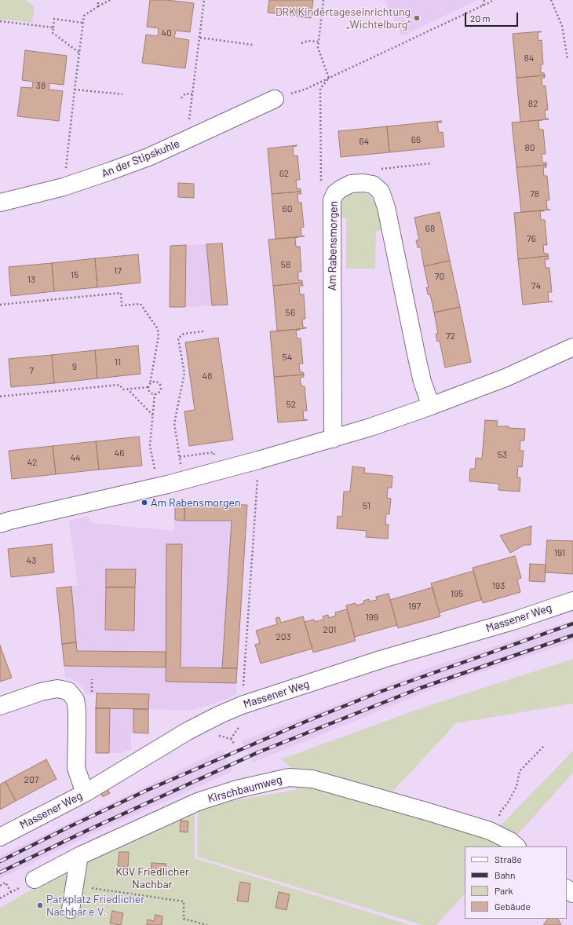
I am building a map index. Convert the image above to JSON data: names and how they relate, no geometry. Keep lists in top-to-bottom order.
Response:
{
  "streets": {
    "street": [
      "An der Stipskuhle",
      "Am Rabensmorgen",
      "Massener Weg",
      "Kirschbaumweg"
    ]
  },
  "parks": ["KGV Friedlicher Nachbar"],
  "places": ["DRK Kindertageseinrichtung „Wichtelburg“", "Am Rabensmorgen", "Parkplatz Friedlicher Nachbar e.V."],
  "house_numbers": [
    "40",
    "84",
    "38",
    "82",
    "66",
    "64",
    "80",
    "62",
    "78",
    "60",
    "68",
    "76",
    "58",
    "17",
    "15",
    "70",
    "13",
    "74",
    "56",
    "72",
    "54",
    "11",
    "9",
    "7",
    "48",
    "52",
    "46",
    "53",
    "44",
    "42",
    "51",
    "191",
    "43",
    "193",
    "195",
    "197",
    "199",
    "201",
    "203",
    "207"
  ],
  "legend": [
    "Straße",
    "Bahn",
    "Park",
    "Gebäude"
  ],
  "scale_bar": "20 m"
}
